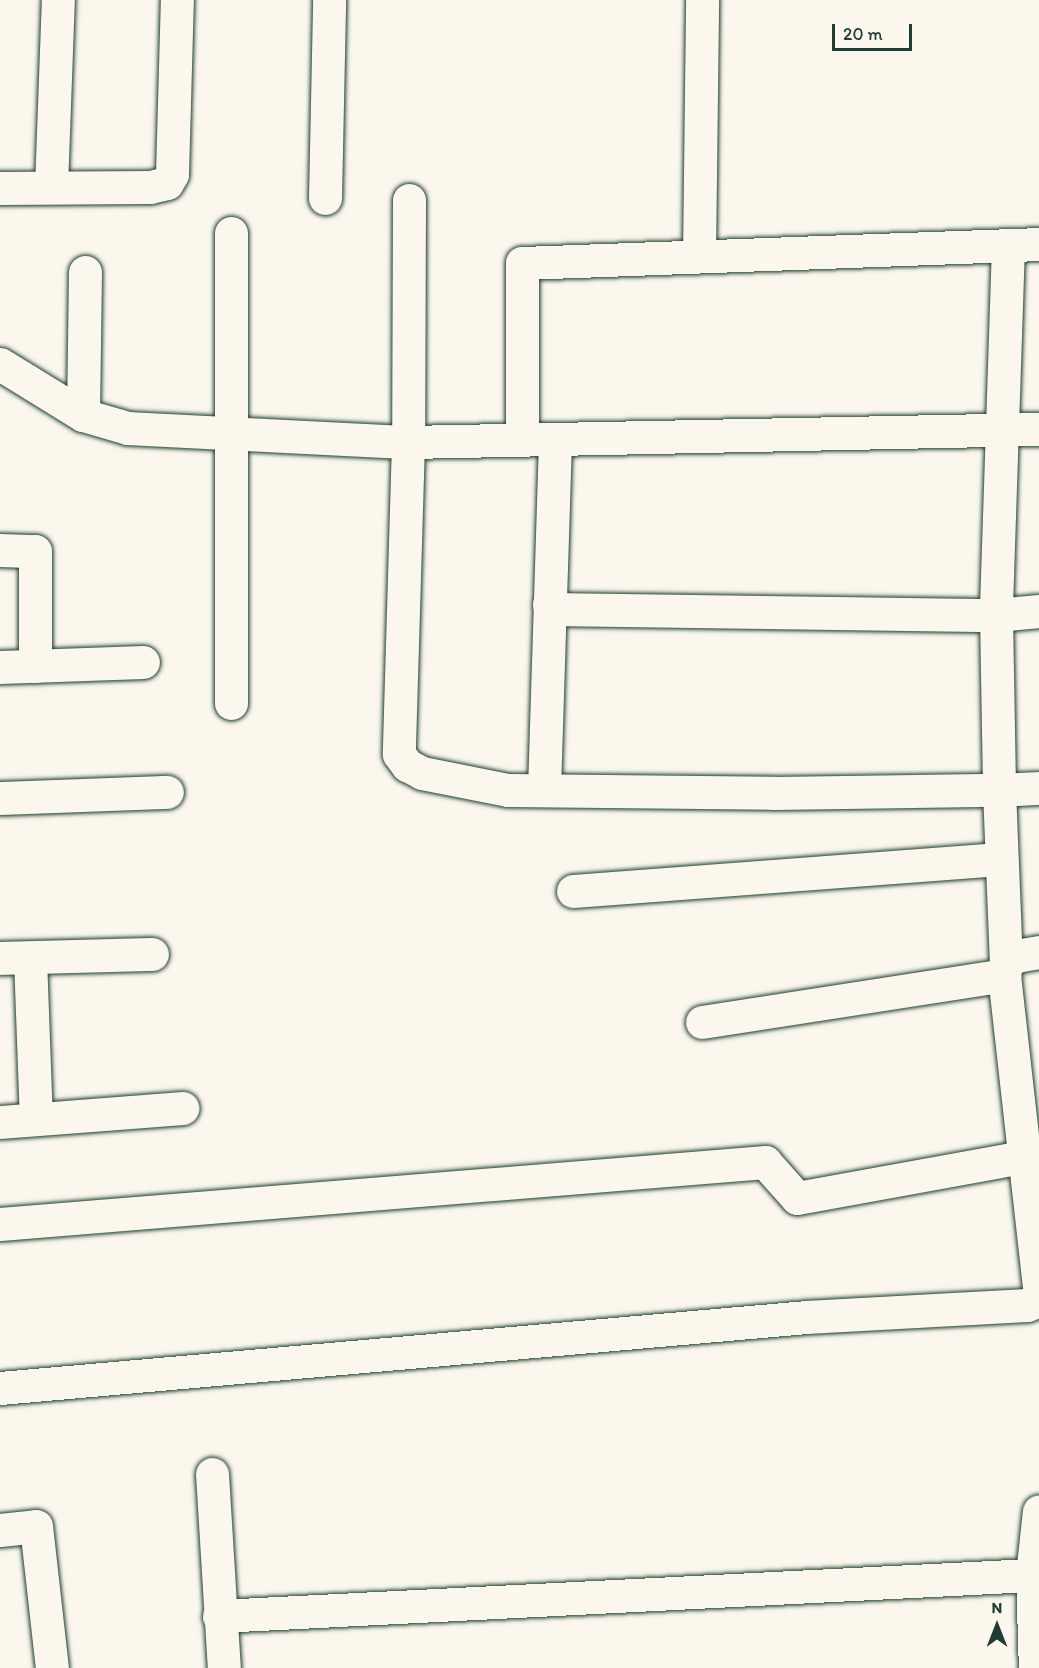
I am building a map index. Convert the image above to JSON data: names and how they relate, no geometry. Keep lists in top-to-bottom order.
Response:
{
  "scale_bar": "20 m",
  "north": "top"
}
